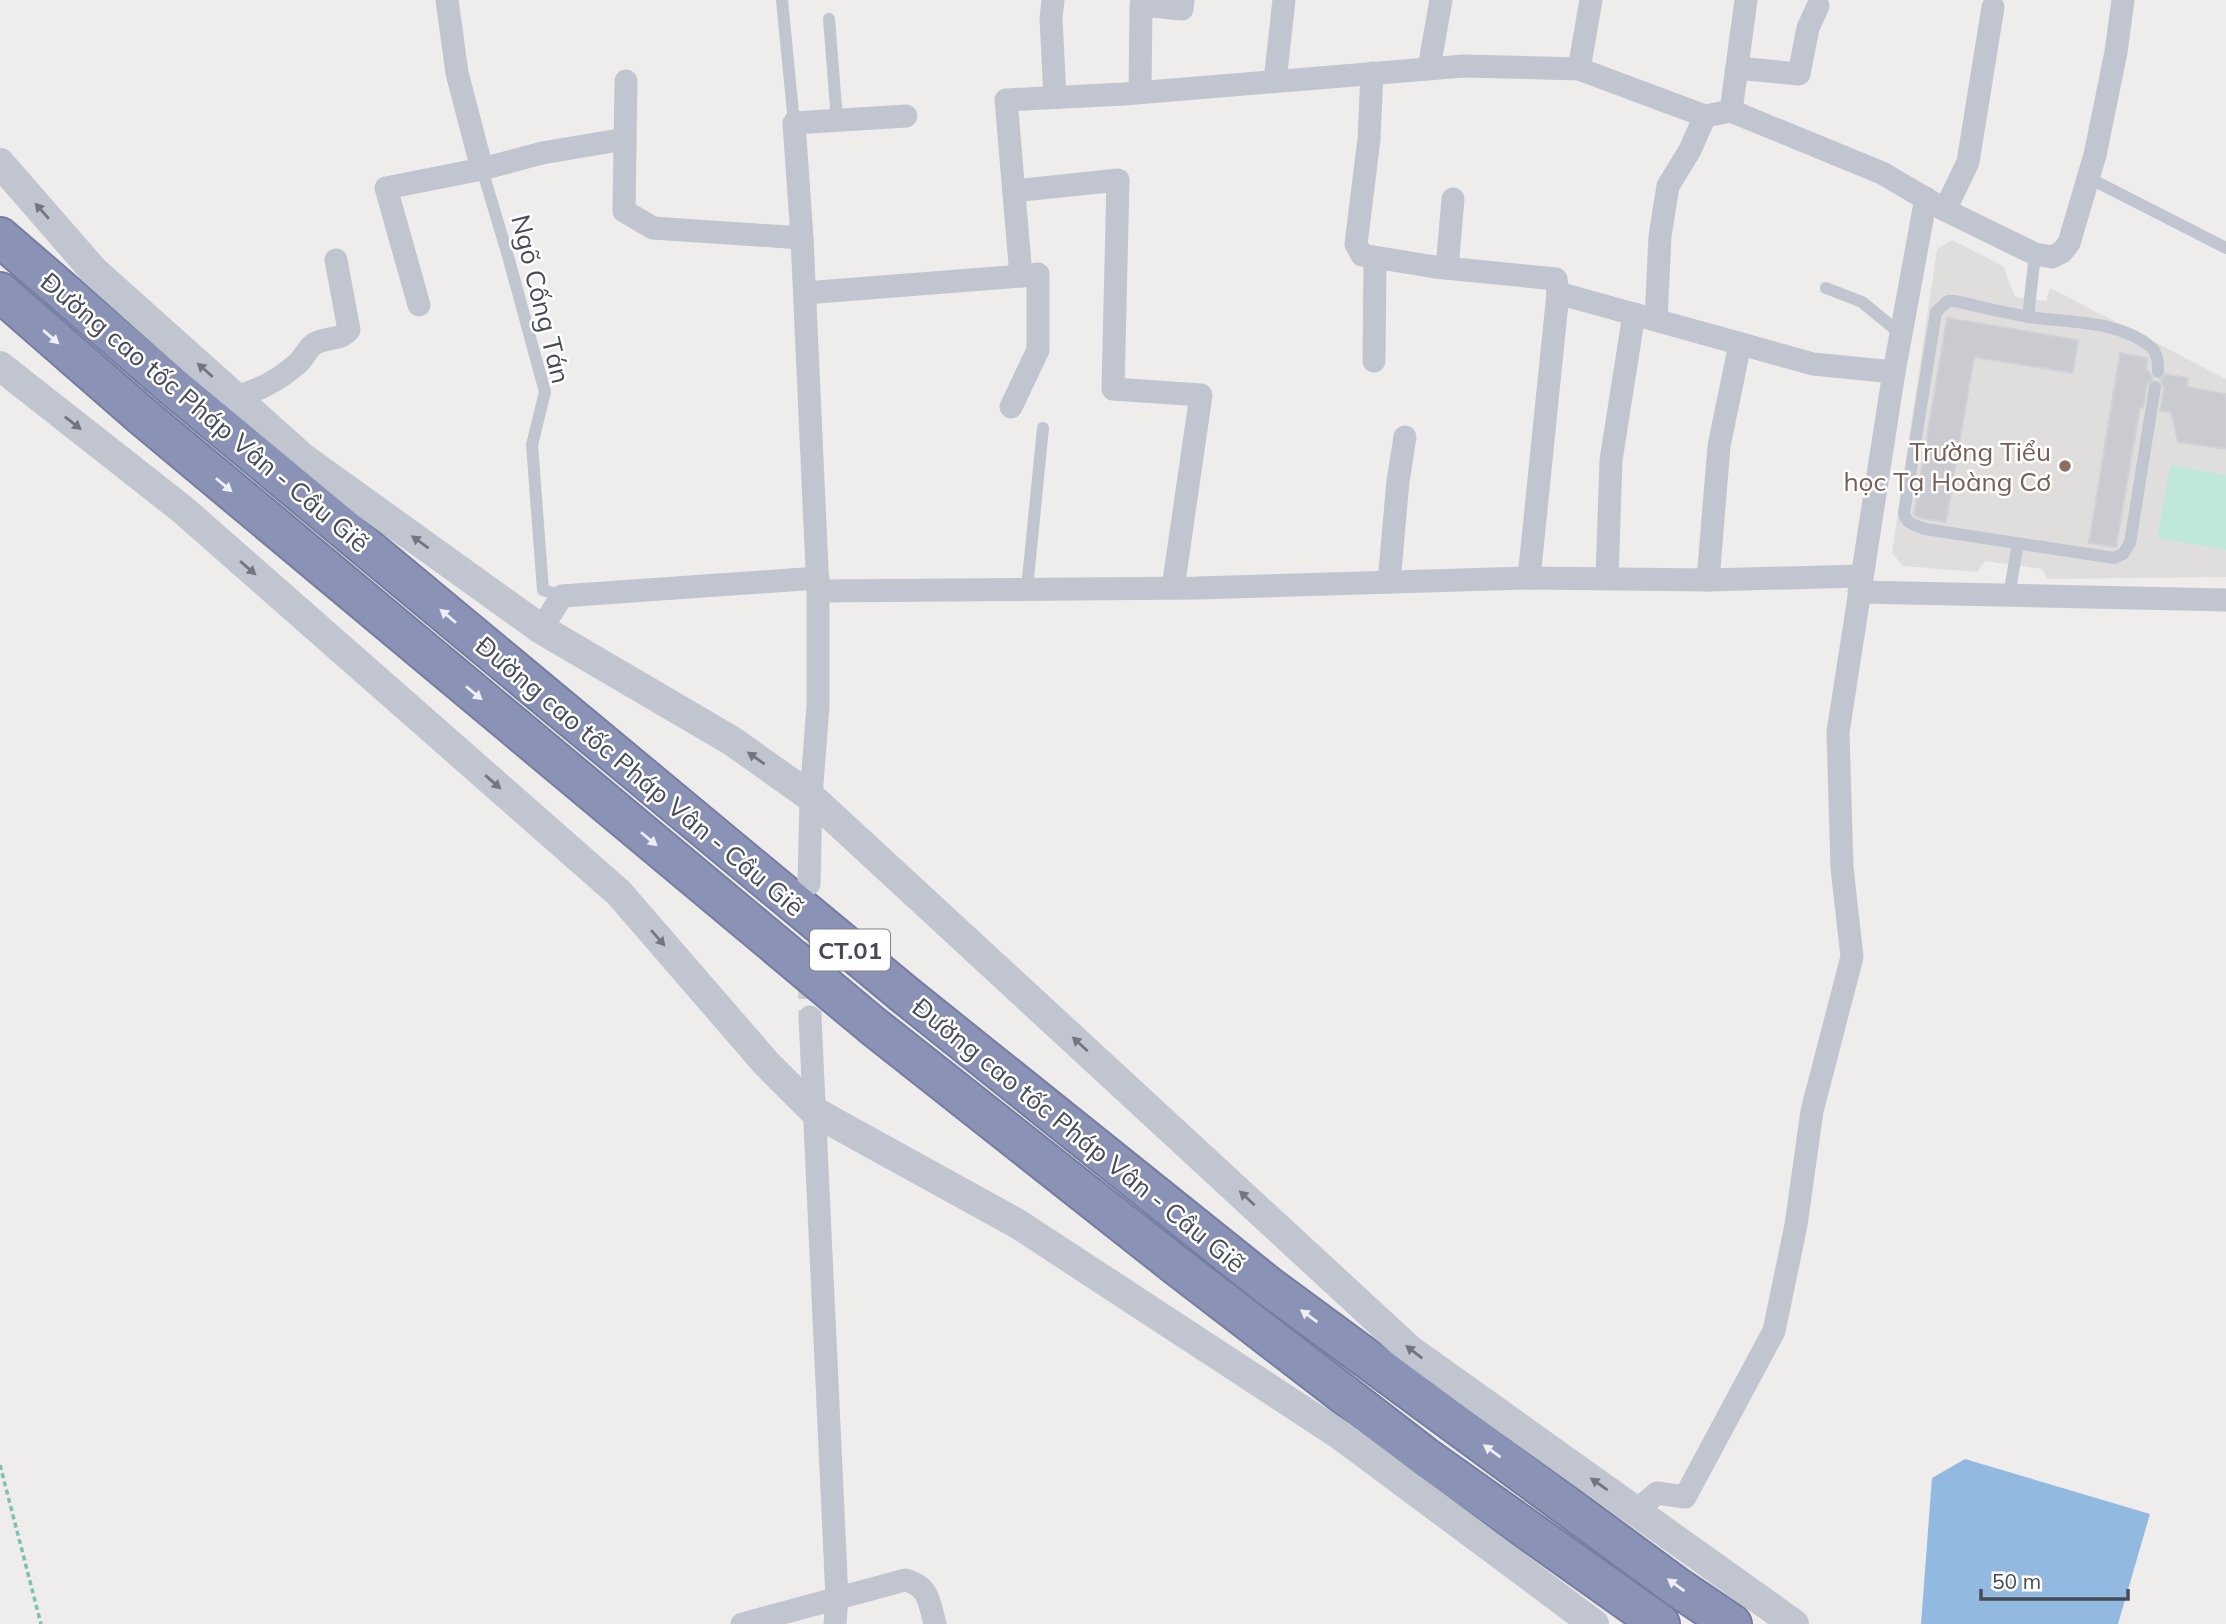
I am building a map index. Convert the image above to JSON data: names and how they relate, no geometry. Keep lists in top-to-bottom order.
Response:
{
  "streets": {
    "highway": ["Đường cao tốc Pháp Vân - Cầu Giẽ", "CT.01"],
    "lane": ["Ngõ Cống Tán"]
  },
  "places": ["Trường Tiểu học Tạ Hoàng Cơ"],
  "scale_bar": "50 m"
}
